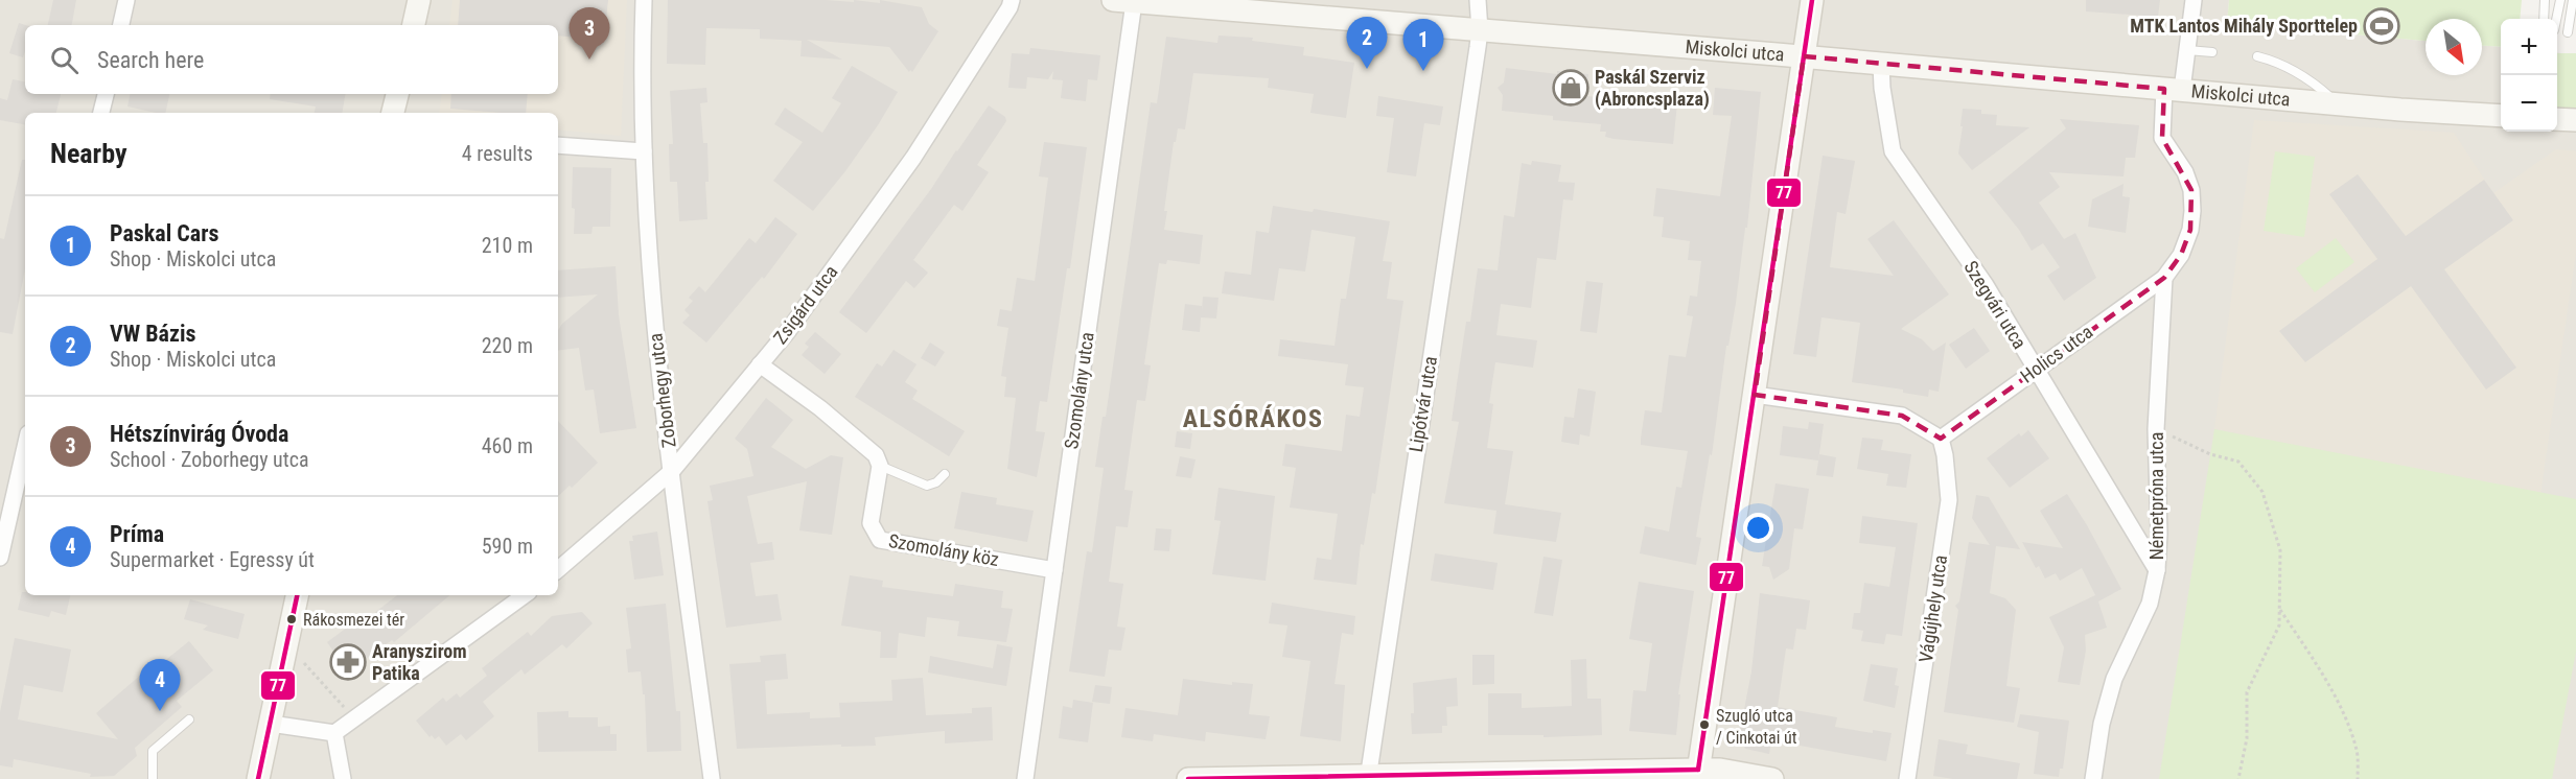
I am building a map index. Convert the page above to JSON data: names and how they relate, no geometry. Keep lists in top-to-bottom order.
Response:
{
  "streets": {
    "street": [
      "Miskolci utca",
      "Zsigárd utca",
      "Szegvári utca",
      "Holics utca",
      "Zoborhegy utca",
      "Szomolány utca",
      "Lipótvár utca",
      "Németpróna utca",
      "Szomolány köz",
      "Vágújhely utca"
    ]
  },
  "crossings": [
    ["Miskolci utca", "Szegvári utca"],
    ["Miskolci utca", "Holics utca"],
    ["Miskolci utca", "Szomolány utca"],
    ["Miskolci utca", "Lipótvár utca"],
    ["Zsigárd utca", "Zoborhegy utca"],
    ["Szegvári utca", "Holics utca"],
    ["Szegvári utca", "Németpróna utca"],
    ["Holics utca", "Németpróna utca"],
    ["Holics utca", "Vágújhely utca"],
    ["Szomolány utca", "Szomolány köz"]
  ],
  "districts": ["ALSÓRÁKOS"],
  "places": {
    "sports": ["MTK Lantos Mihály Sporttelep"],
    "shop": ["Paskál Szerviz (Abroncsplaza)"],
    "other": ["Rákosmezei tér", "Szugló utca / Cinkotai út"],
    "pharmacy": ["Aranyszirom Patika"]
  },
  "lines": ["transit line 77"],
  "north": "bottom right",
  "page": {
    "pins": [
      "3",
      "2",
      "1",
      "4"
    ],
    "map_buttons": ["+", "−"],
    "search": "Search here",
    "heading": ["Nearby", "4 results"],
    "list": [
      {
        "mark": "1",
        "name": "Paskal Cars",
        "note": "Shop · Miskolci utca",
        "value": "210 m"
      },
      {
        "mark": "2",
        "name": "VW Bázis",
        "note": "Shop · Miskolci utca",
        "value": "220 m"
      },
      {
        "mark": "3",
        "name": "Hétszínvirág Óvoda",
        "note": "School · Zoborhegy utca",
        "value": "460 m"
      },
      {
        "mark": "4",
        "name": "Príma",
        "note": "Supermarket · Egressy út",
        "value": "590 m"
      }
    ]
  }
}
